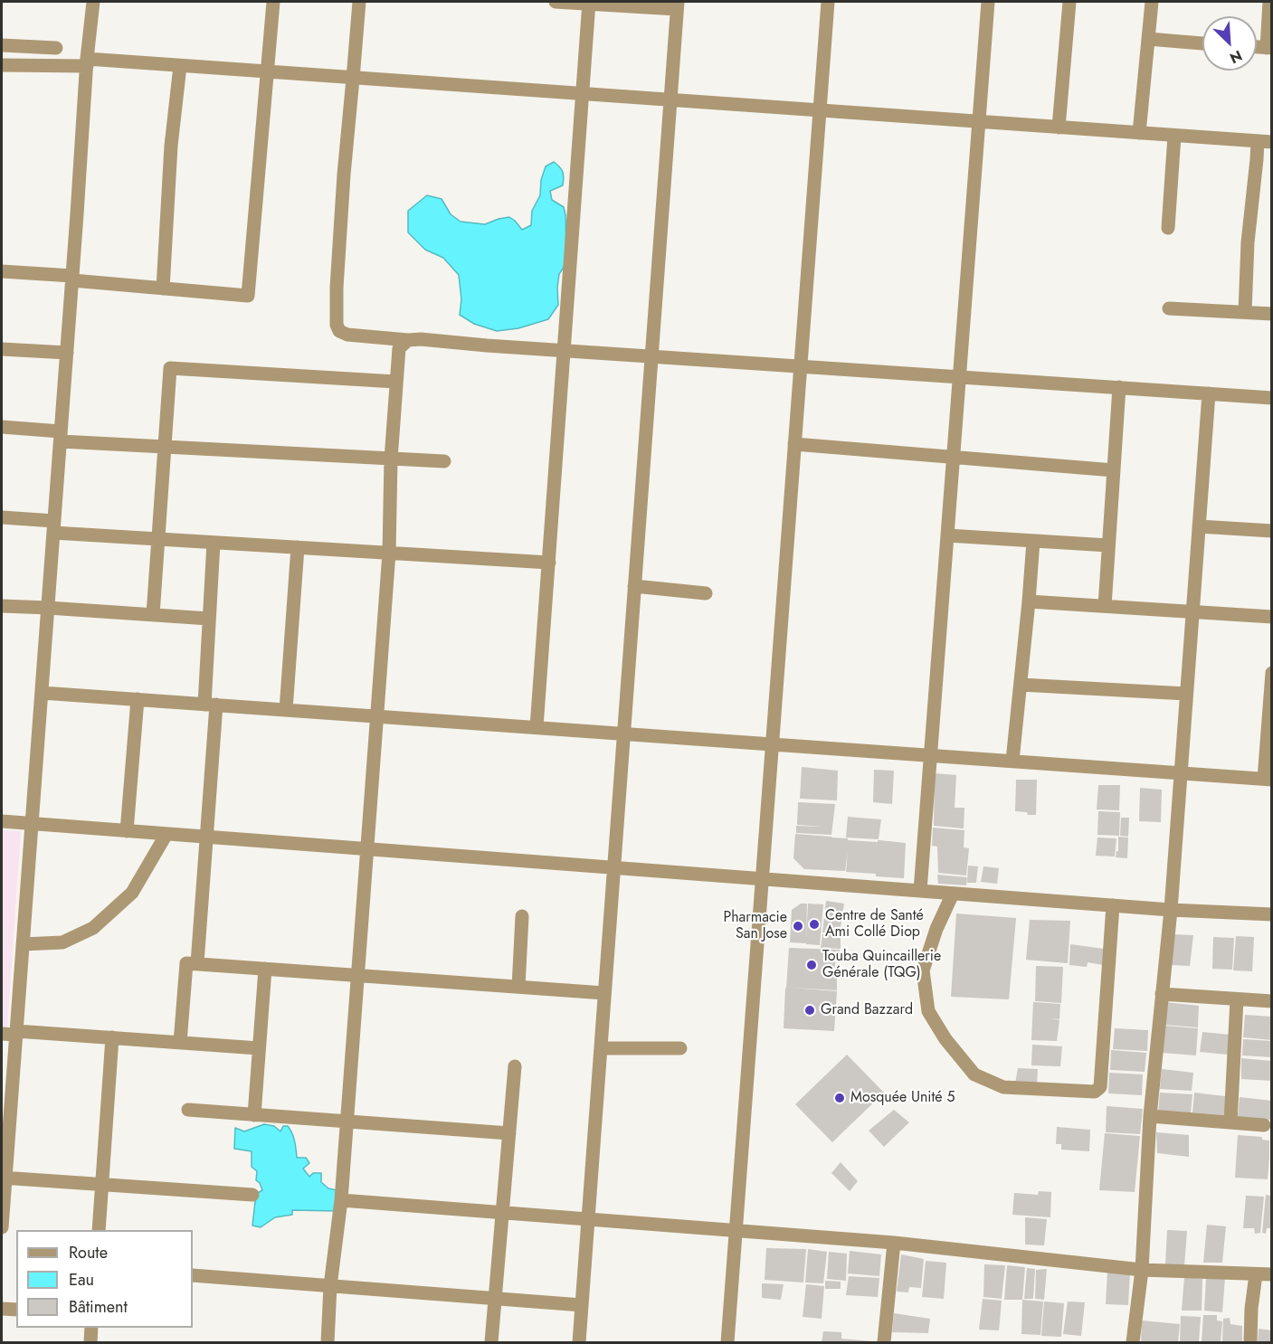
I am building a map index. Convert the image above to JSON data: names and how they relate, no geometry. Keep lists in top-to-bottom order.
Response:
{
  "places": [
    "Centre de Santé Ami Collé Diop",
    "Pharmacie San Jose",
    "Touba Quincaillerie Générale (TQG)",
    "Grand Bazzard",
    "Mosquée Unité 5"
  ],
  "legend": ["Route", "Eau", "Bâtiment"],
  "north": "bottom right"
}
